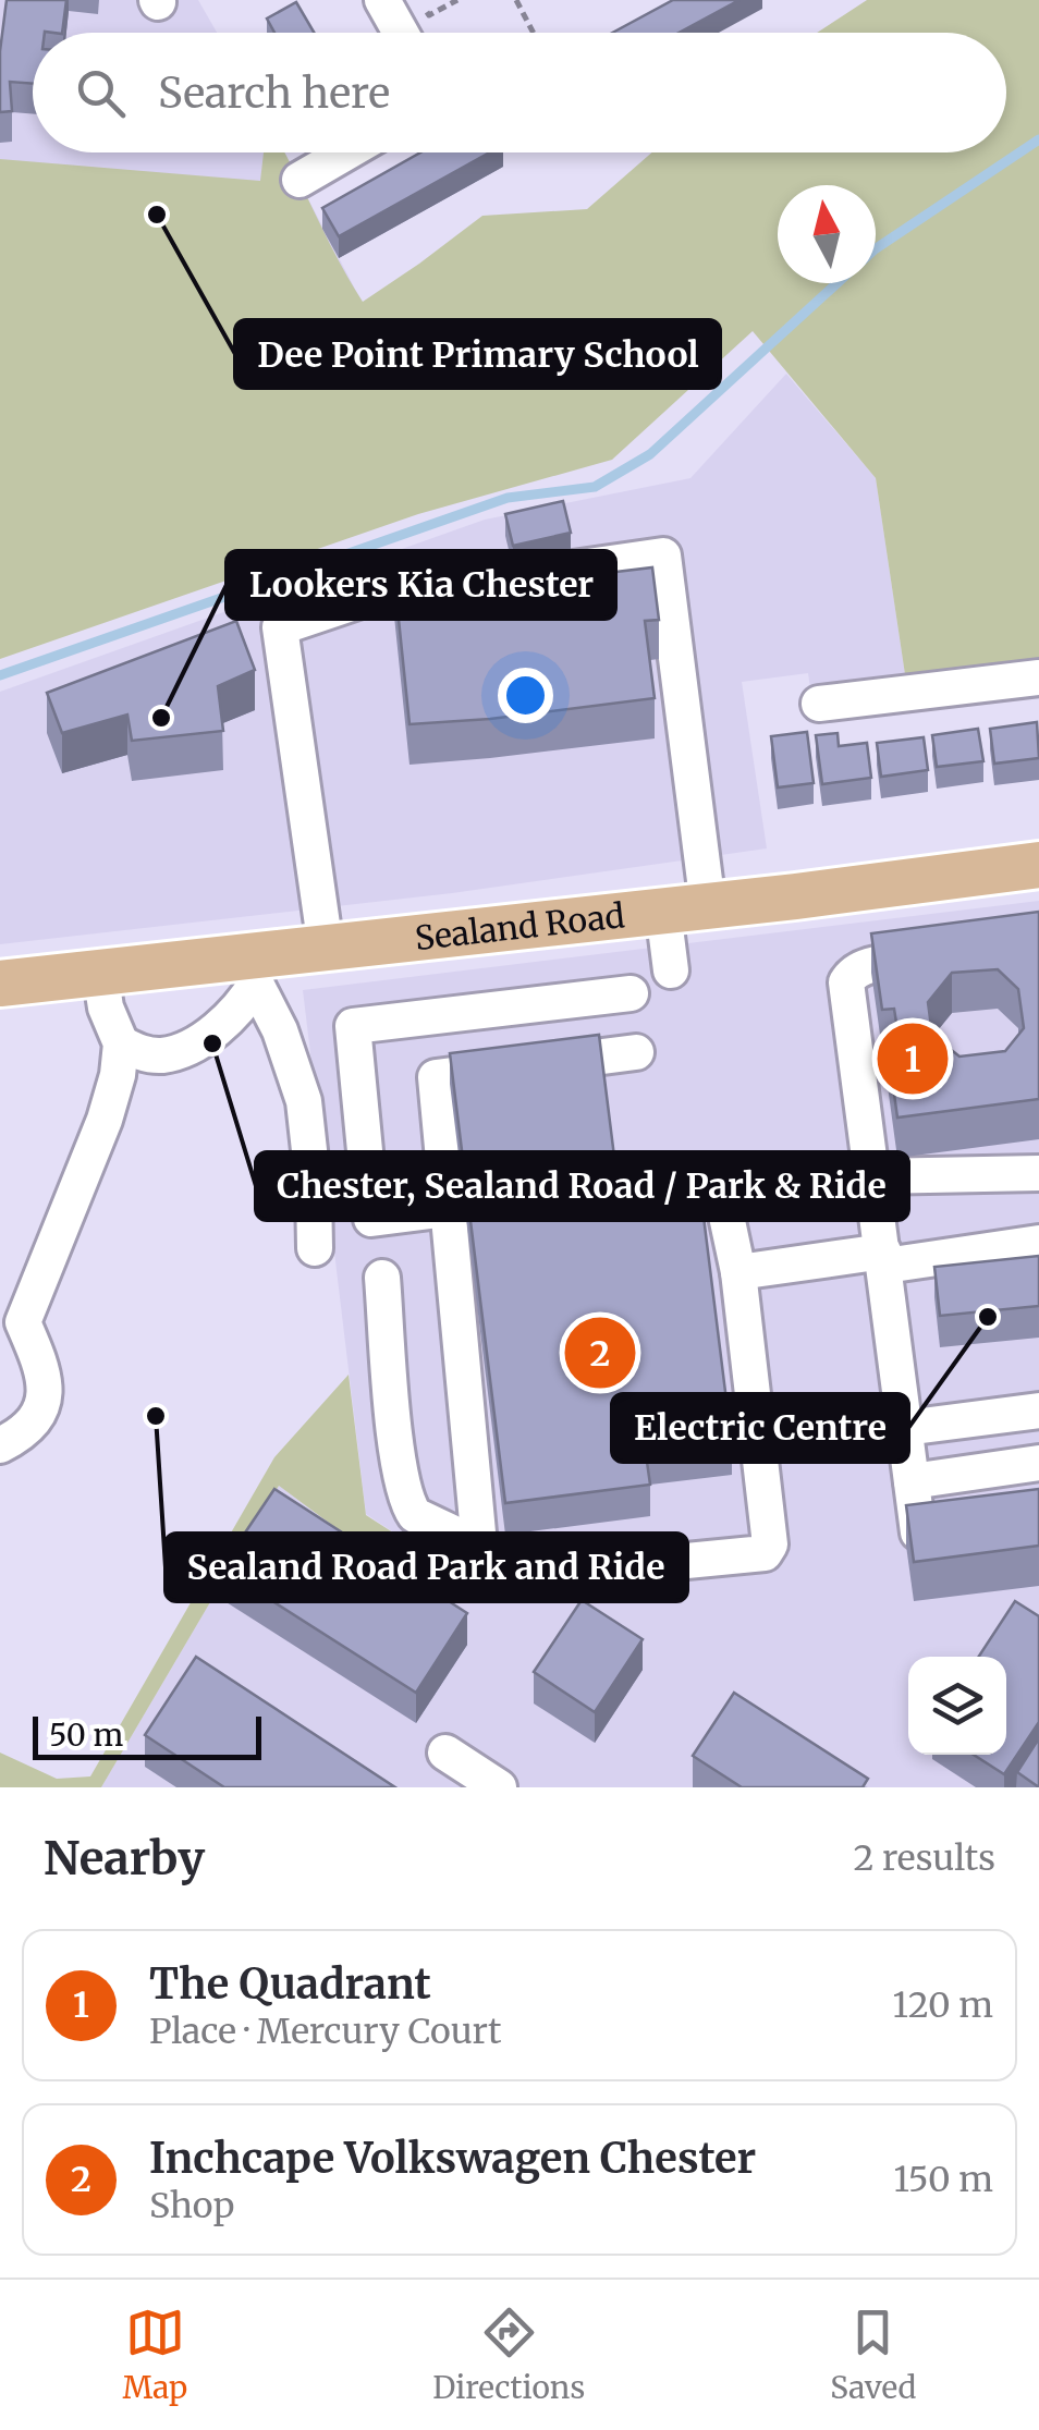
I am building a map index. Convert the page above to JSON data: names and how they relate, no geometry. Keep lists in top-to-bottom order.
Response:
{
  "streets": {
    "main road": ["Sealand Road"]
  },
  "places": [
    "Dee Point Primary School",
    "Lookers Kia Chester",
    "Chester, Sealand Road / Park & Ride",
    "Electric Centre",
    "Sealand Road Park and Ride"
  ],
  "scale_bar": "50 m",
  "north": "top",
  "page": {
    "search": "Search here",
    "pins": ["1", "2"],
    "scale": "50 m",
    "heading": ["Nearby", "2 results"],
    "list": [
      {
        "mark": "1",
        "name": "The Quadrant",
        "note": "Place · Mercury Court",
        "value": "120 m"
      },
      {
        "mark": "2",
        "name": "Inchcape Volkswagen Chester",
        "note": "Shop",
        "value": "150 m"
      }
    ],
    "nav": ["Map", "Directions", "Saved"]
  }
}
